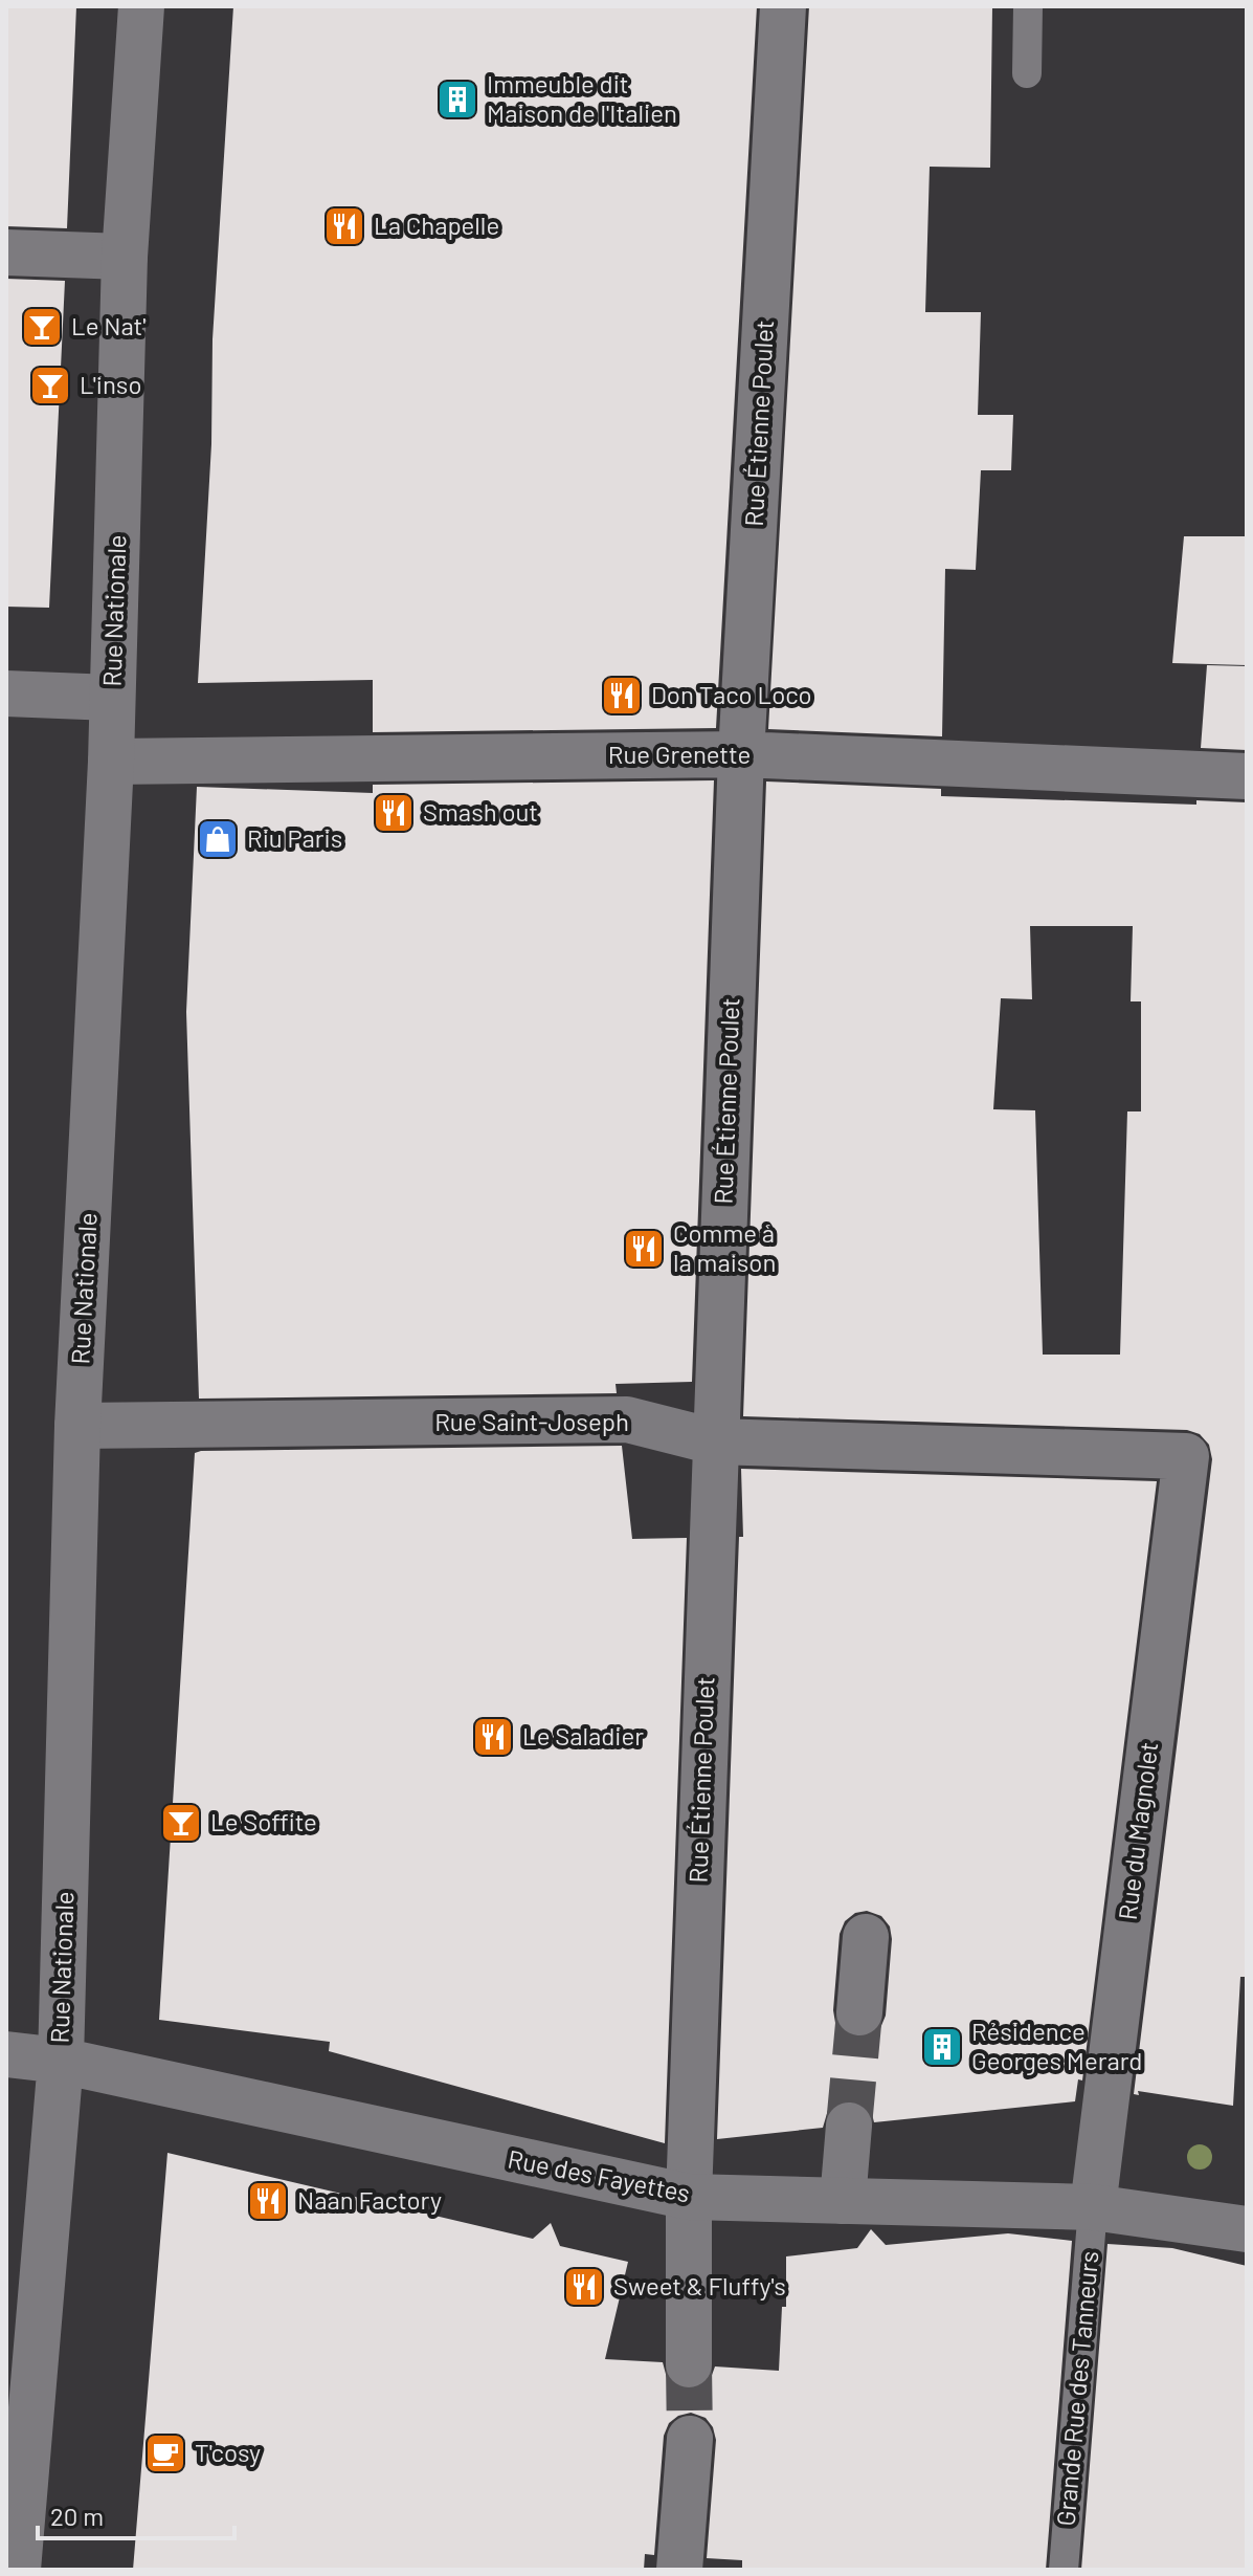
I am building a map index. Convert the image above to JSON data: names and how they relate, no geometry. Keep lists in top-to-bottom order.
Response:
{
  "streets": {
    "street": [
      "Rue Étienne Poulet",
      "Rue Nationale",
      "Rue Grenette",
      "Rue Saint-Joseph",
      "Rue du Magnolet",
      "Rue des Fayettes"
    ],
    "lane": ["Grande Rue des Tanneurs"]
  },
  "crossings": [
    ["Rue Étienne Poulet", "Rue Grenette"],
    ["Rue Étienne Poulet", "Rue Saint-Joseph"],
    ["Rue Étienne Poulet", "Rue des Fayettes"],
    ["Rue Nationale", "Rue Grenette"],
    ["Rue Nationale", "Rue Saint-Joseph"],
    ["Rue Nationale", "Rue des Fayettes"],
    ["Rue Saint-Joseph", "Rue du Magnolet"],
    ["Rue du Magnolet", "Rue des Fayettes"],
    ["Rue du Magnolet", "Grande Rue des Tanneurs"],
    ["Rue des Fayettes", "Grande Rue des Tanneurs"]
  ],
  "places": {
    "building": ["Immeuble dit Maison de l'Italien", "Résidence Georges Merard"],
    "restaurant": [
      "La Chapelle",
      "Don Taco Loco",
      "Smash out",
      "Comme à la maison",
      "Le Saladier",
      "Naan Factory",
      "Sweet & Fluffy's"
    ],
    "bar": ["Le Nat'", "L'inso", "Le Soffite"],
    "shop": ["Riu Paris"],
    "cafe": ["T'cosy"]
  },
  "scale_bar": "20 m"
}
